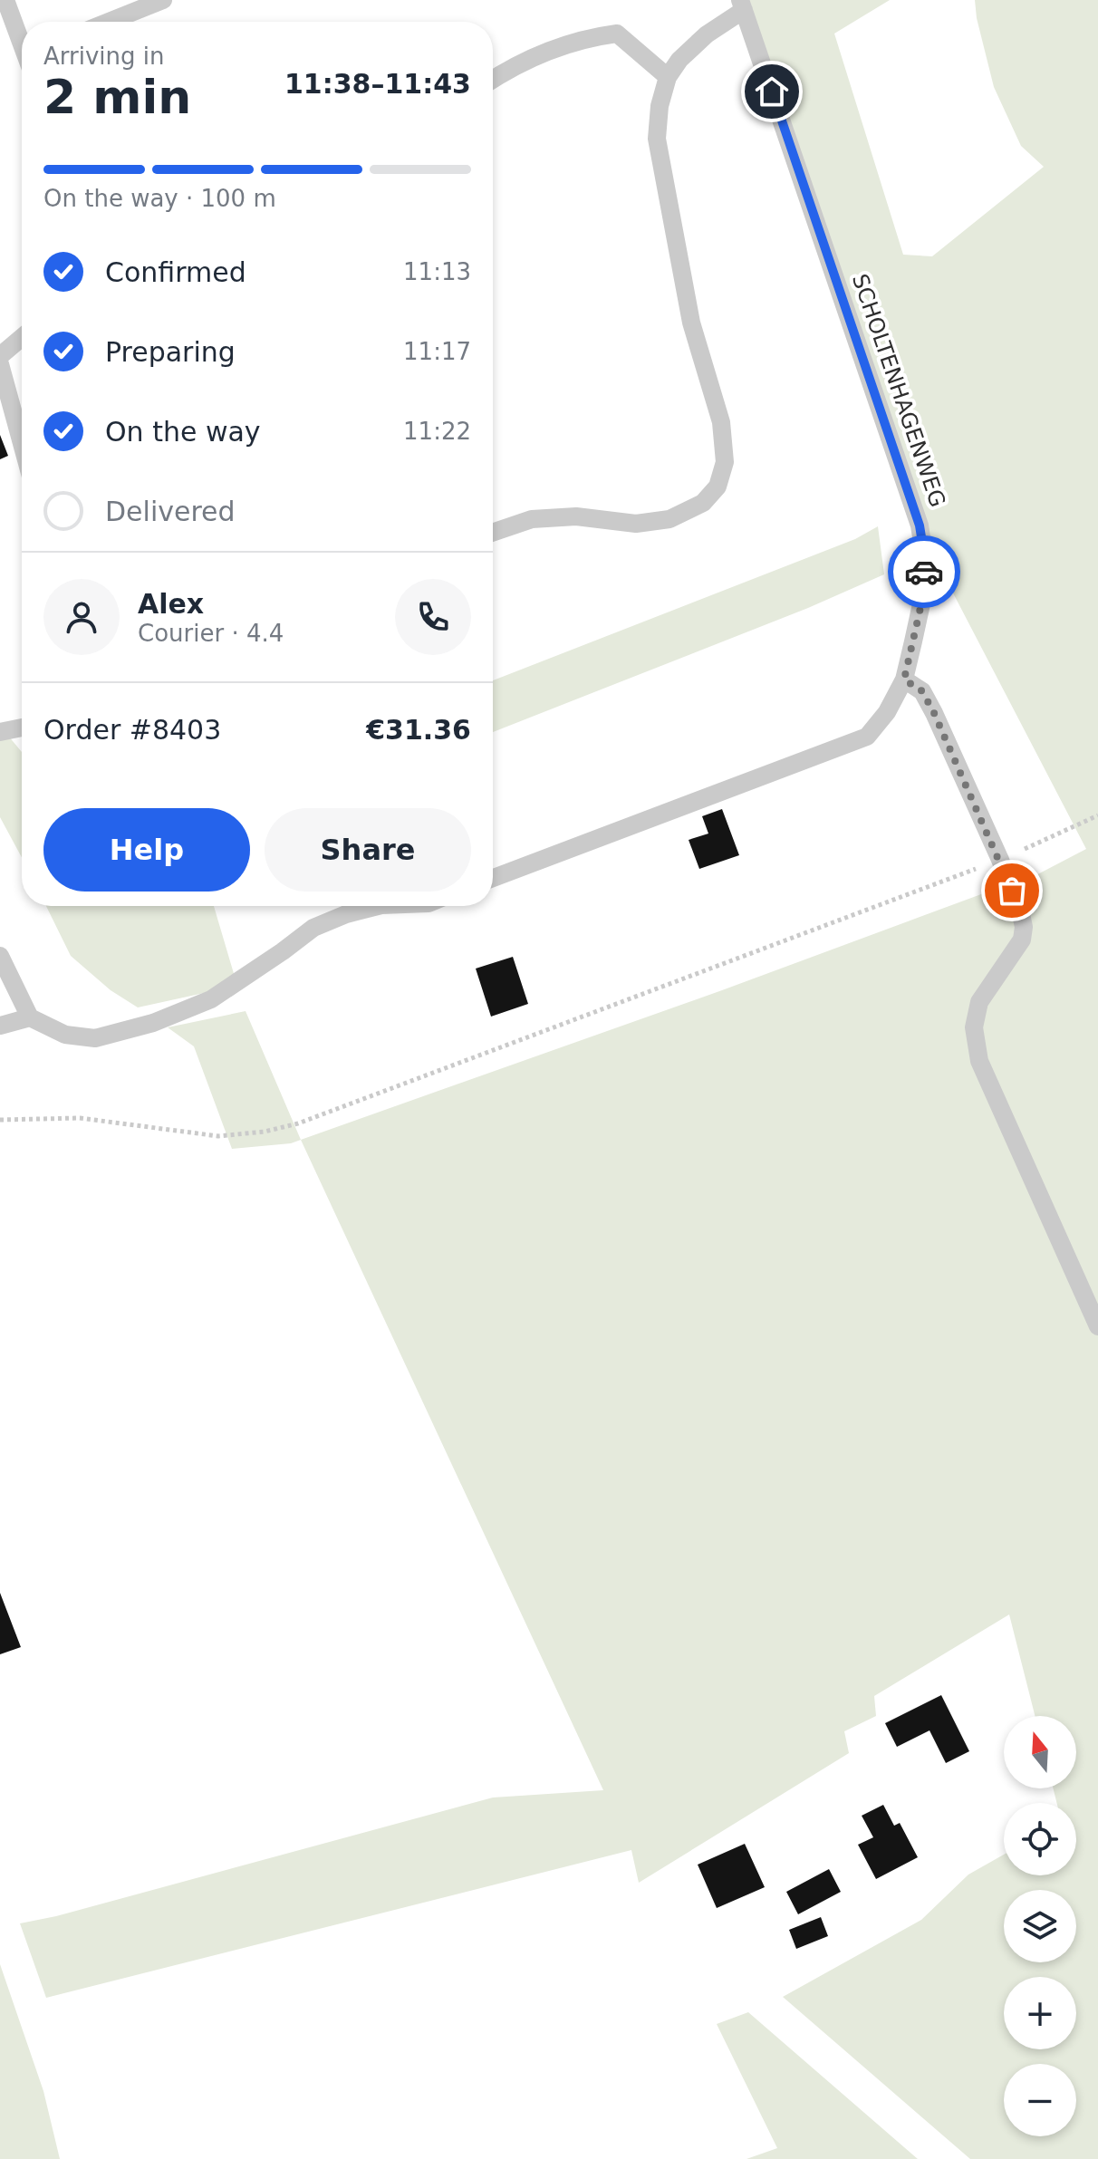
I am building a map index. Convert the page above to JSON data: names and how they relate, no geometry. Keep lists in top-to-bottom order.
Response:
{
  "streets": {
    "lane": ["SCHOLTENHAGENWEG"]
  },
  "north": "top",
  "page": {
    "heading": ["2 min", "Arriving in", "11:38–11:43"],
    "panel": [
      "Alex",
      "Courier · 4.4",
      "Order #8403",
      "€31.36"
    ],
    "bar": "On the way · 100 m",
    "list": [
      ["Confirmed", "11:13"],
      ["Preparing", "11:17"],
      ["On the way", "11:22"],
      "Delivered"
    ],
    "buttons": ["Help", "Share"],
    "map_buttons": ["+", "−"]
  }
}
